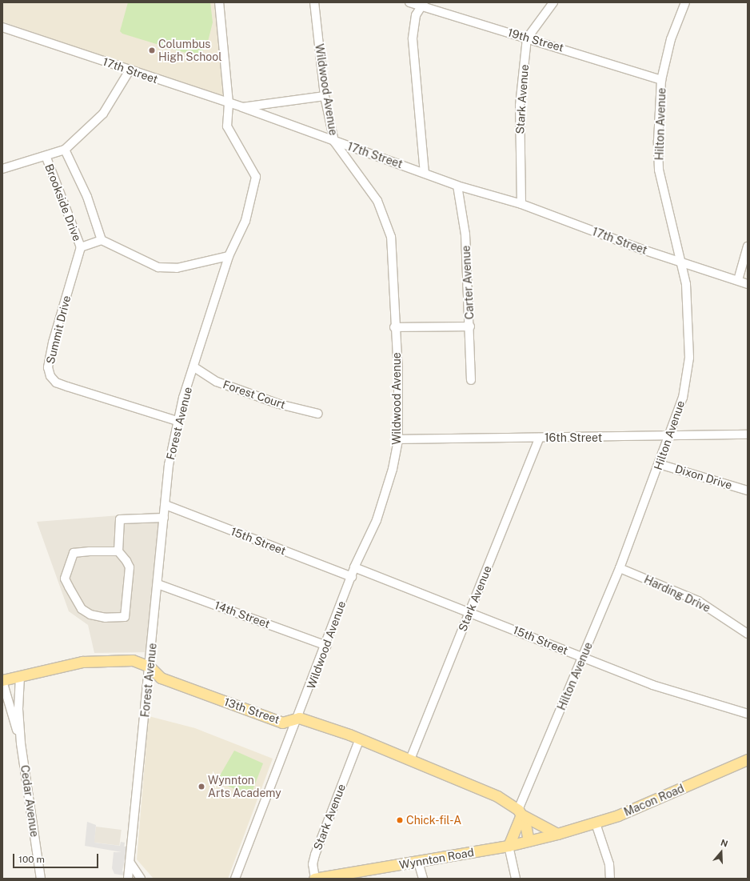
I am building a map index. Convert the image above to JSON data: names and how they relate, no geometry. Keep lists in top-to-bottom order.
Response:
{
  "streets": {
    "main road": ["13th Street", "Macon Road", "Wynnton Road"],
    "street": [
      "19th Street",
      "17th Street",
      "Wildwood Avenue",
      "Stark Avenue",
      "Hilton Avenue",
      "Brookside Drive",
      "Carter Avenue",
      "Summit Drive",
      "Forest Court",
      "Forest Avenue",
      "16th Street",
      "Dixon Drive",
      "15th Street",
      "Harding Drive",
      "14th Street",
      "Cedar Avenue"
    ]
  },
  "crossings": [
    ["19th Street", "Stark Avenue"],
    ["19th Street", "Hilton Avenue"],
    ["17th Street", "Wildwood Avenue"],
    ["17th Street", "Stark Avenue"],
    ["17th Street", "Hilton Avenue"],
    ["17th Street", "Carter Avenue"],
    ["17th Street", "Forest Avenue"],
    ["Wildwood Avenue", "16th Street"],
    ["Wildwood Avenue", "15th Street"],
    ["Wildwood Avenue", "14th Street"],
    ["Wildwood Avenue", "13th Street"],
    ["Stark Avenue", "16th Street"],
    ["Stark Avenue", "15th Street"],
    ["Stark Avenue", "Wynnton Road"],
    ["Hilton Avenue", "16th Street"],
    ["Hilton Avenue", "Dixon Drive"],
    ["Hilton Avenue", "15th Street"],
    ["Hilton Avenue", "Harding Drive"],
    ["Brookside Drive", "Summit Drive"],
    ["Summit Drive", "Forest Avenue"],
    ["Forest Court", "Forest Avenue"],
    ["Forest Avenue", "15th Street"],
    ["Forest Avenue", "14th Street"],
    ["Forest Avenue", "13th Street"],
    ["Macon Road", "Wynnton Road"]
  ],
  "places": ["Columbus High School", "Wynnton Arts Academy", "Chick-fil-A"],
  "scale_bar": "100 m",
  "north": "top"
}
